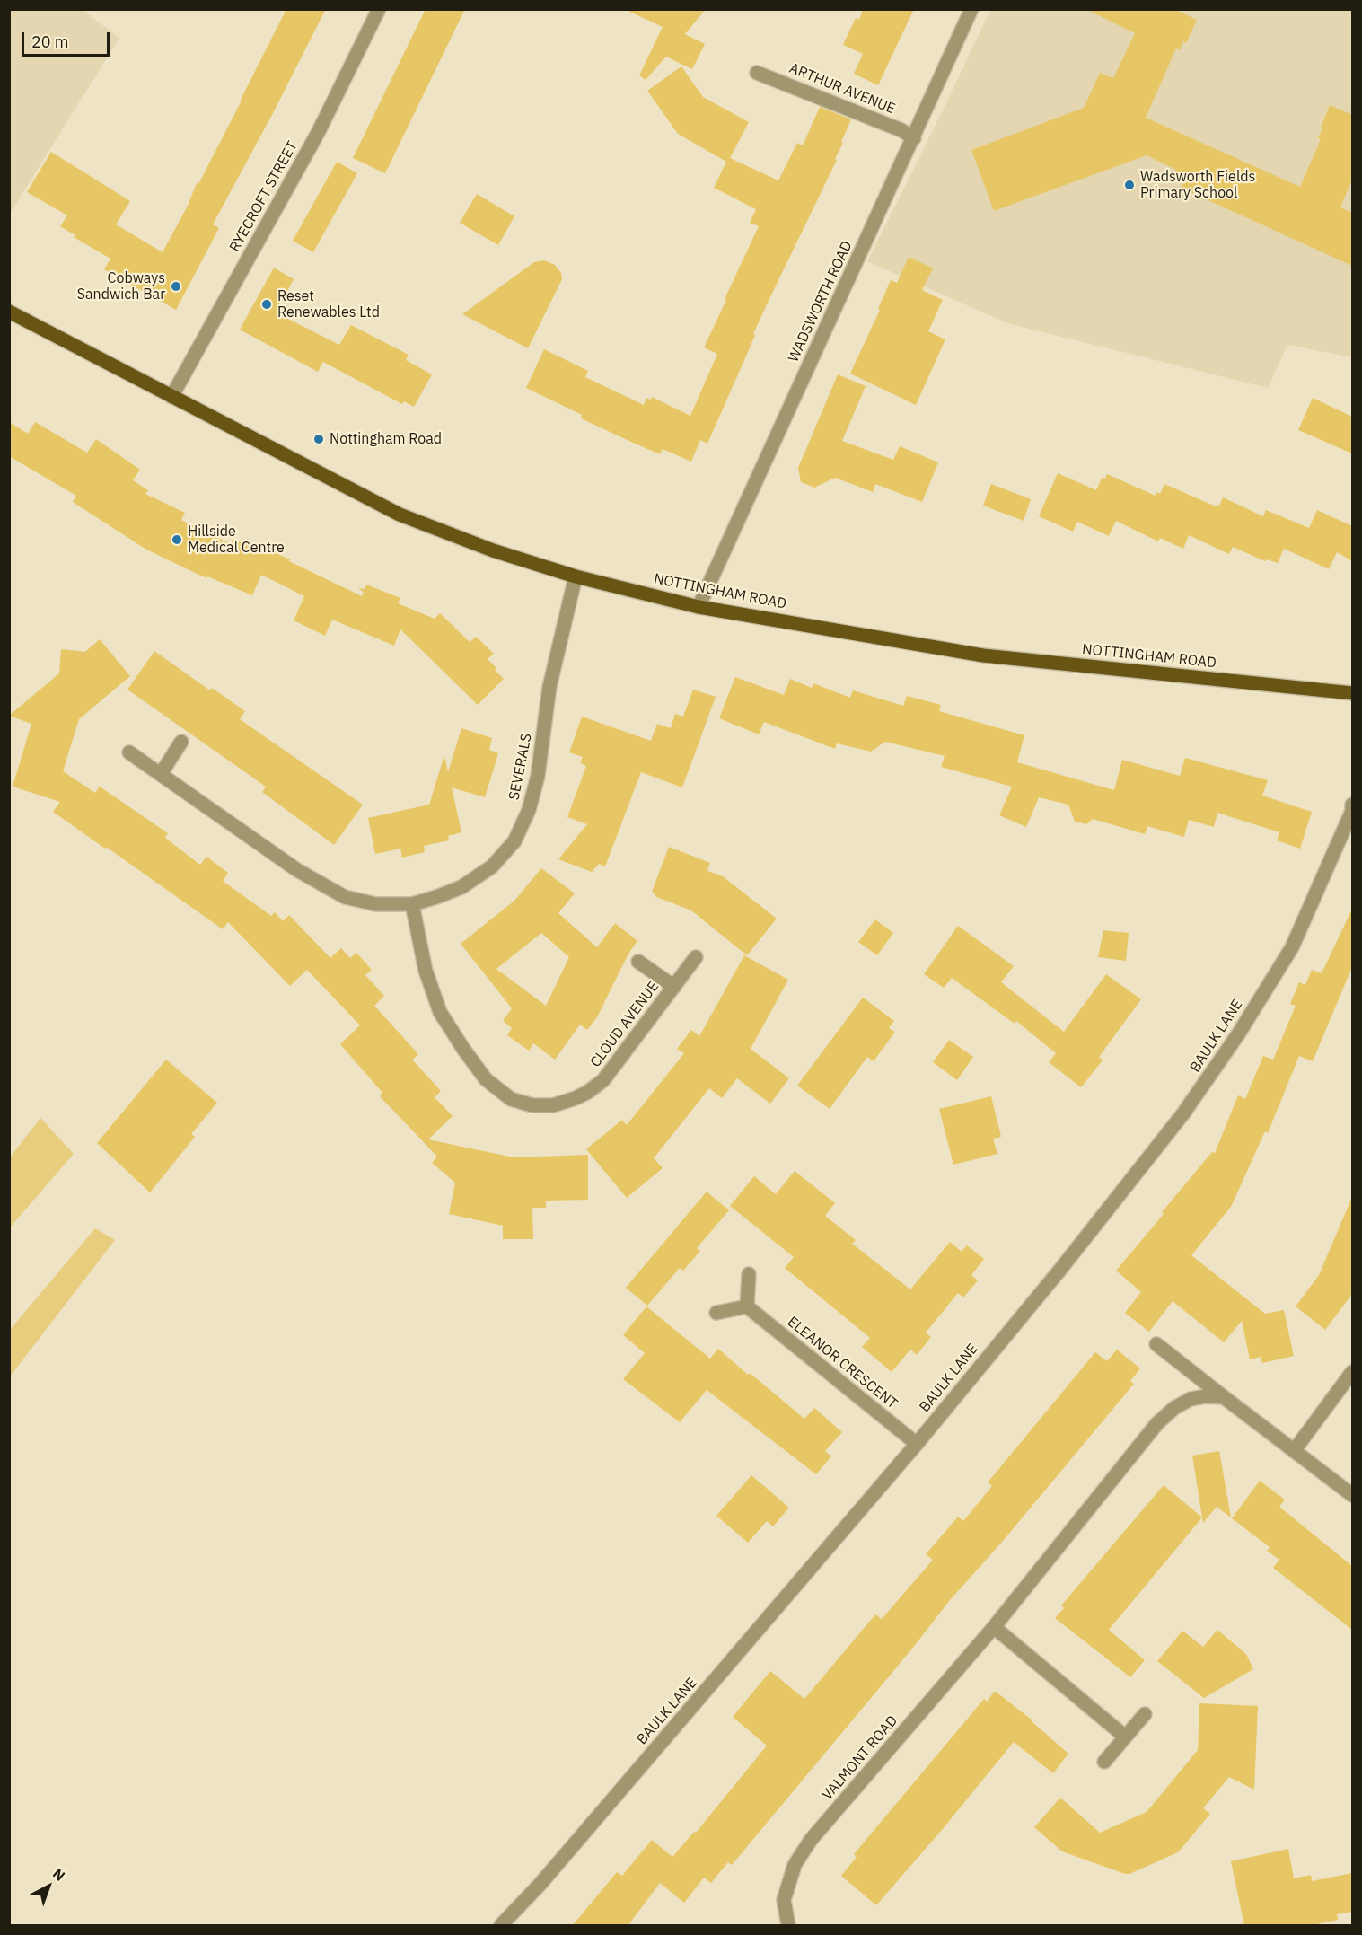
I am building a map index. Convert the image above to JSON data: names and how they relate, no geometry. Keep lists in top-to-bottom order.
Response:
{
  "streets": {
    "main road": ["NOTTINGHAM ROAD"],
    "street": [
      "ARTHUR AVENUE",
      "RYECROFT STREET",
      "WADSWORTH ROAD",
      "SEVERALS",
      "CLOUD AVENUE",
      "BAULK LANE",
      "ELEANOR CRESCENT",
      "VALMONT ROAD"
    ]
  },
  "crossings": [
    ["ARTHUR AVENUE", "WADSWORTH ROAD"],
    ["RYECROFT STREET", "NOTTINGHAM ROAD"],
    ["WADSWORTH ROAD", "NOTTINGHAM ROAD"],
    ["NOTTINGHAM ROAD", "SEVERALS"],
    ["SEVERALS", "CLOUD AVENUE"],
    ["BAULK LANE", "ELEANOR CRESCENT"]
  ],
  "places": [
    "Wadsworth Fields Primary School",
    "Cobways Sandwich Bar",
    "Reset Renewables Ltd",
    "Nottingham Road",
    "Hillside Medical Centre"
  ],
  "scale_bar": "20 m",
  "north": "top right"
}
